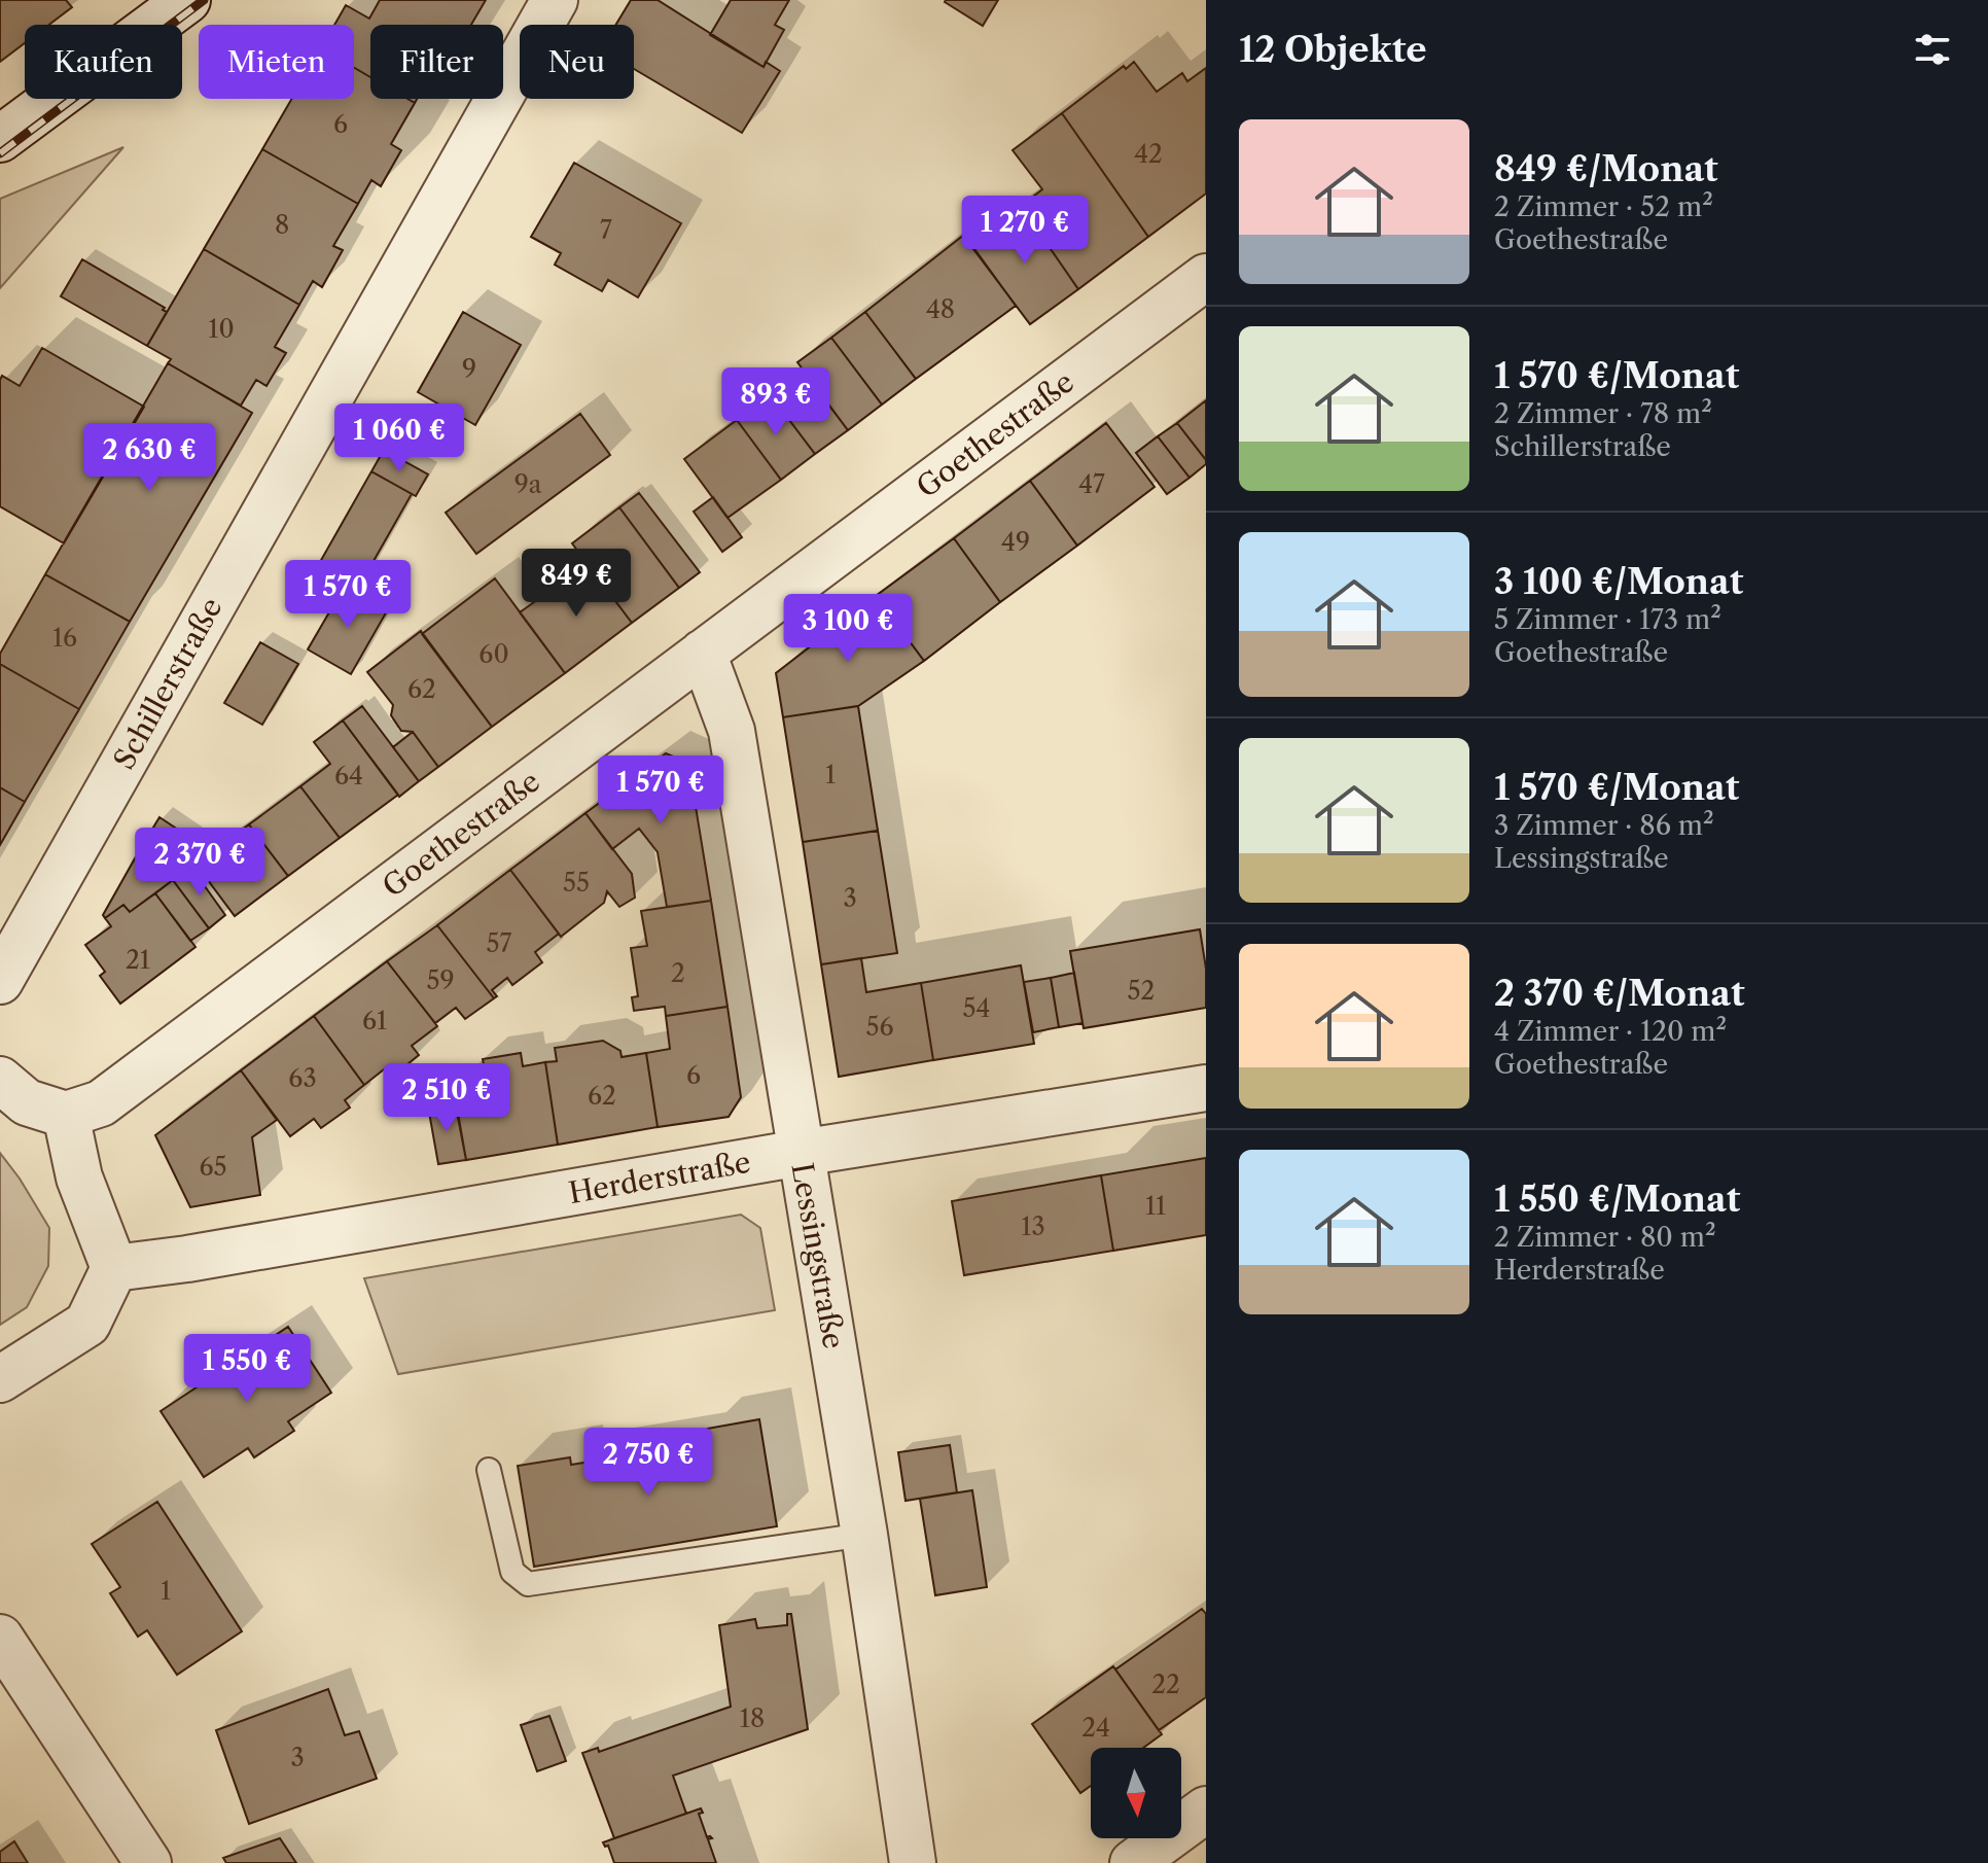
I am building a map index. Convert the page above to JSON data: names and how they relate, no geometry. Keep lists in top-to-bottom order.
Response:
{
  "streets": {
    "street": [
      "Goethestraße",
      "Schillerstraße",
      "Herderstraße",
      "Lessingstraße"
    ]
  },
  "crossings": [
    ["Goethestraße", "Lessingstraße"],
    ["Herderstraße", "Lessingstraße"]
  ],
  "house_numbers": [
    "6",
    "42",
    "8",
    "7",
    "48",
    "10",
    "9",
    "9a",
    "47",
    "49",
    "16",
    "60",
    "62",
    "1",
    "64",
    "55",
    "3",
    "57",
    "21",
    "2",
    "59",
    "52",
    "54",
    "61",
    "56",
    "6",
    "63",
    "62",
    "65",
    "11",
    "13",
    "1",
    "22",
    "18",
    "24",
    "3"
  ],
  "north": "bottom",
  "page": {
    "heading": "12 Objekte",
    "chip": [
      "Kaufen",
      "Mieten",
      "Filter",
      "Neu"
    ],
    "list": [
      {
        "name": "849 €/Monat",
        "note": "2 Zimmer · 52 m² · Goethestraße"
      },
      {
        "name": "1 570 €/Monat",
        "note": "2 Zimmer · 78 m² · Schillerstraße"
      },
      {
        "name": "3 100 €/Monat",
        "note": "5 Zimmer · 173 m² · Goethestraße"
      },
      {
        "name": "1 570 €/Monat",
        "note": "3 Zimmer · 86 m² · Lessingstraße"
      },
      {
        "name": "2 370 €/Monat",
        "note": "4 Zimmer · 120 m² · Goethestraße"
      },
      {
        "name": "1 550 €/Monat",
        "note": "2 Zimmer · 80 m² · Herderstraße"
      }
    ],
    "price": [
      "1 270 €",
      "893 €",
      "1 060 €",
      "2 630 €",
      "849 €",
      "1 570 €",
      "3 100 €",
      "1 570 €",
      "2 370 €",
      "2 510 €",
      "1 550 €",
      "2 750 €"
    ]
  }
}
